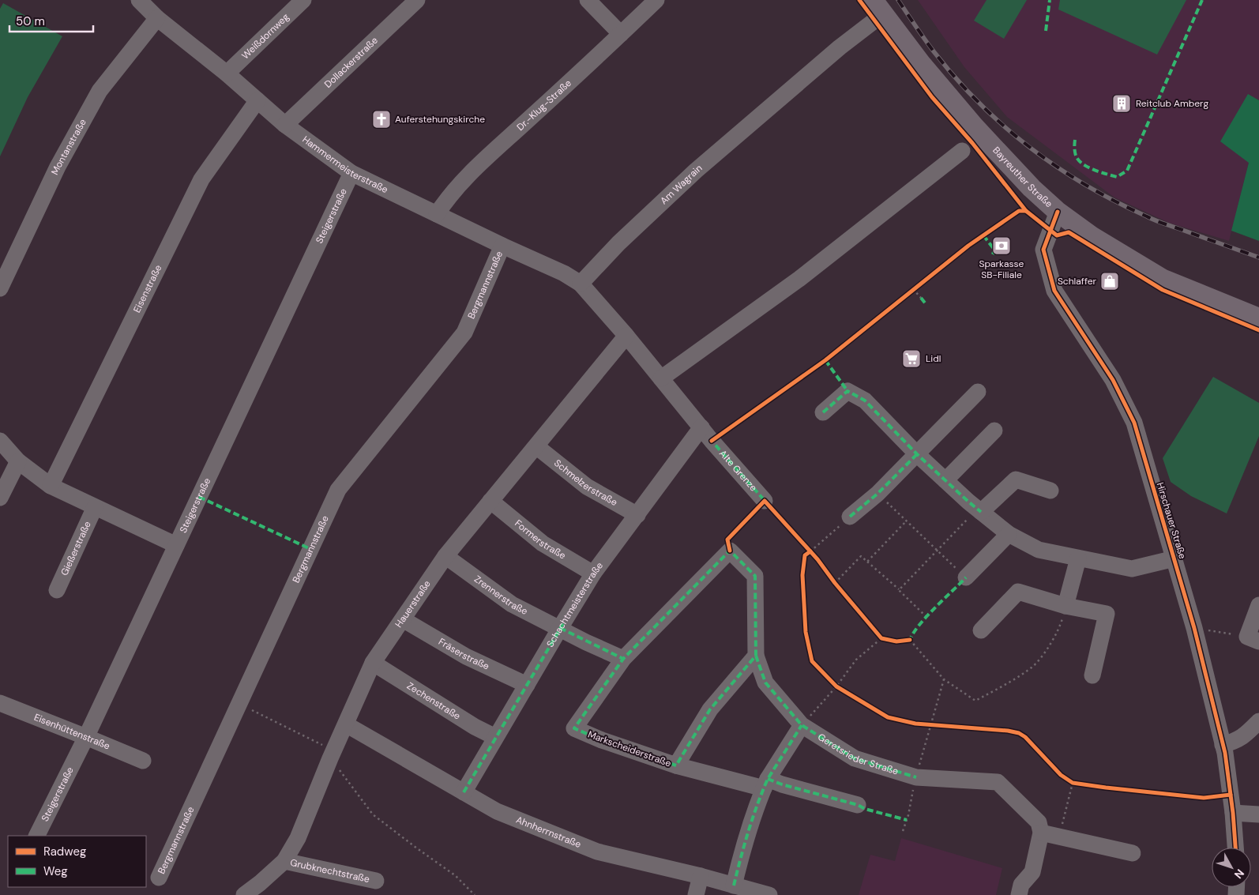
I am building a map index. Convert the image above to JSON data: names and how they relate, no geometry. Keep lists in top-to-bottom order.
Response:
{
  "streets": {
    "main road": ["Bayreuther Straße"],
    "street": [
      "Weißdornweg",
      "Dollackerstraße",
      "Dr.-Klug-Straße",
      "Montanstraße",
      "Hammermeisterstraße",
      "Am Wagrain",
      "Steigerstraße",
      "Bergmannstraße",
      "Eisenstraße",
      "Alte Grenze",
      "Schmelzerstraße",
      "Hirschauer Straße",
      "Formerstraße",
      "Gießerstraße",
      "Zrennerstraße",
      "Hauerstraße",
      "Schachtmeisterstraße",
      "Fräserstraße",
      "Zechenstraße",
      "Eisenhüttenstraße",
      "Markscheiderstraße",
      "Geretsrieder Straße",
      "Ahnherrnstraße",
      "Grubknechtstraße"
    ]
  },
  "crossings": [
    ["Weißdornweg", "Hammermeisterstraße"],
    ["Dollackerstraße", "Hammermeisterstraße"],
    ["Dr.-Klug-Straße", "Hammermeisterstraße"],
    ["Montanstraße", "Hammermeisterstraße"],
    ["Hammermeisterstraße", "Am Wagrain"],
    ["Hammermeisterstraße", "Steigerstraße"],
    ["Hammermeisterstraße", "Bergmannstraße"],
    ["Hammermeisterstraße", "Eisenstraße"],
    ["Bayreuther Straße", "Am Wagrain"],
    ["Bayreuther Straße", "Hirschauer Straße"],
    ["Steigerstraße", "Eisenhüttenstraße"],
    ["Alte Grenze", "Schachtmeisterstraße"],
    ["Schmelzerstraße", "Hauerstraße"],
    ["Schmelzerstraße", "Schachtmeisterstraße"],
    ["Formerstraße", "Hauerstraße"],
    ["Formerstraße", "Schachtmeisterstraße"],
    ["Zrennerstraße", "Hauerstraße"],
    ["Zrennerstraße", "Schachtmeisterstraße"],
    ["Hauerstraße", "Fräserstraße"],
    ["Hauerstraße", "Zechenstraße"],
    ["Hauerstraße", "Ahnherrnstraße"],
    ["Hauerstraße", "Grubknechtstraße"],
    ["Schachtmeisterstraße", "Fräserstraße"],
    ["Schachtmeisterstraße", "Zechenstraße"],
    ["Schachtmeisterstraße", "Ahnherrnstraße"],
    ["Markscheiderstraße", "Geretsrieder Straße"]
  ],
  "places": {
    "building": ["Reitclub Amberg"],
    "church": ["Auferstehungskirche"],
    "bank": ["Sparkasse SB-Filiale"],
    "shop": ["Schlaffer"],
    "supermarket": ["Lidl"]
  },
  "legend": ["Radweg", "Weg"],
  "scale_bar": "50 m",
  "north": "bottom right"
}
